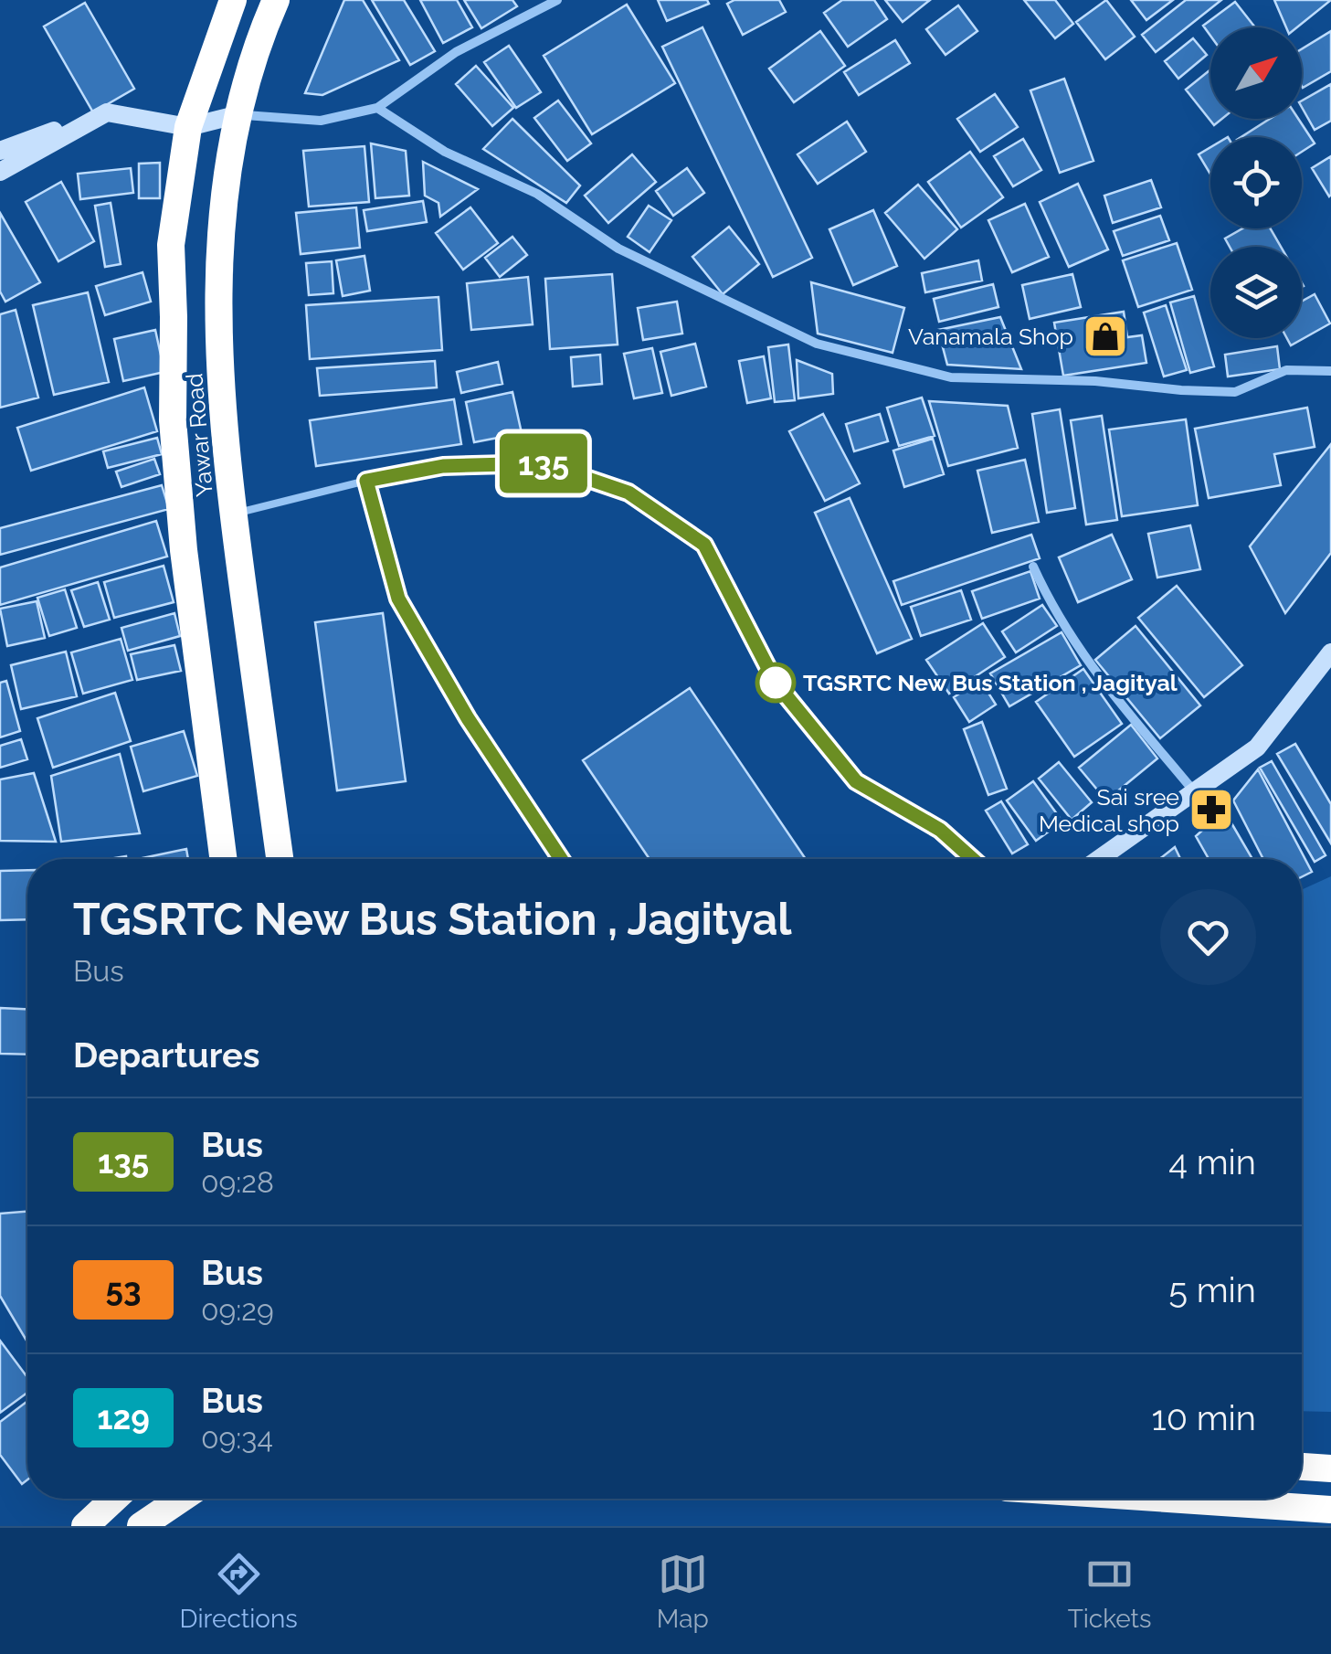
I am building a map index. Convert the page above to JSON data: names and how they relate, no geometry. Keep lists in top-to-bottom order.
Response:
{
  "streets": {
    "highway": ["Yawar Road"]
  },
  "places": {
    "shop": ["Vanamala Shop"],
    "other": ["TGSRTC New Bus Station , Jagityal"],
    "pharmacy": ["Sai sree Medical shop"]
  },
  "lines": ["bus line 135"],
  "north": "top right",
  "page": {
    "on_map": "135",
    "heading": [
      ["TGSRTC New Bus Station , Jagityal", "Bus"],
      "Departures"
    ],
    "list": [
      {
        "mark": "135",
        "name": "Bus",
        "note": "09:28",
        "value": "4 min"
      },
      {
        "mark": "53",
        "name": "Bus",
        "note": "09:29",
        "value": "5 min"
      },
      {
        "mark": "129",
        "name": "Bus",
        "note": "09:34",
        "value": "10 min"
      }
    ],
    "tabs": ["Directions", "Map", "Tickets"]
  }
}
